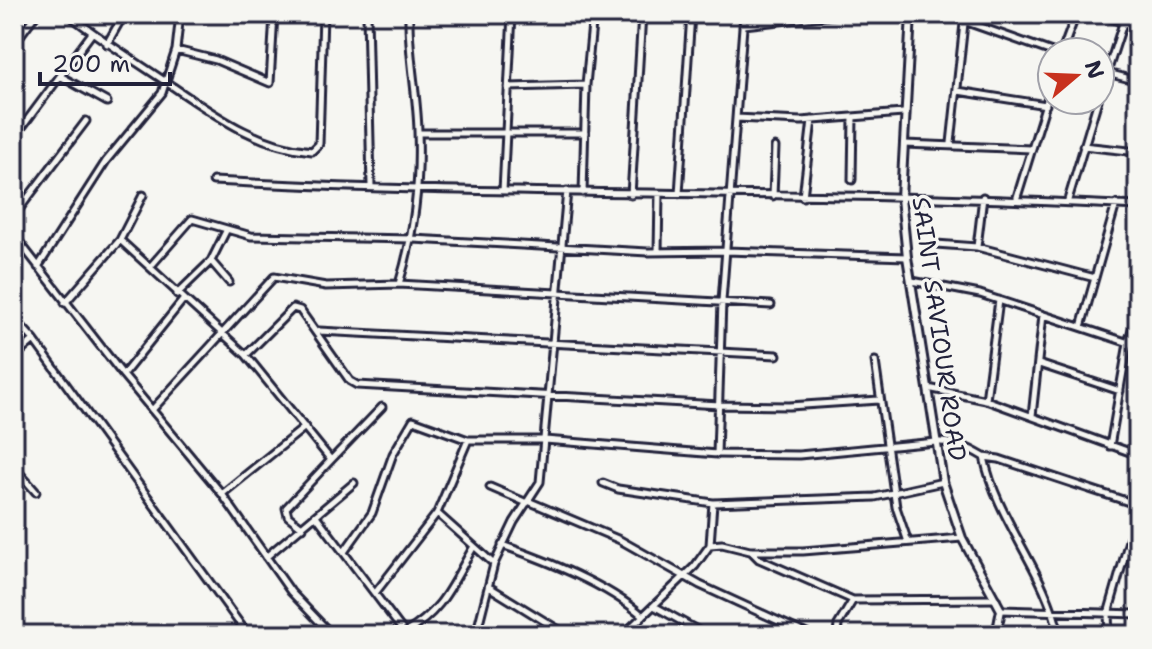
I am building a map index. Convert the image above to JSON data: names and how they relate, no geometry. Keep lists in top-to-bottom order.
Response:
{
  "streets": {
    "street": ["SAINT SAVIOUR ROAD"]
  },
  "scale_bar": "200 m",
  "north": "right"
}
